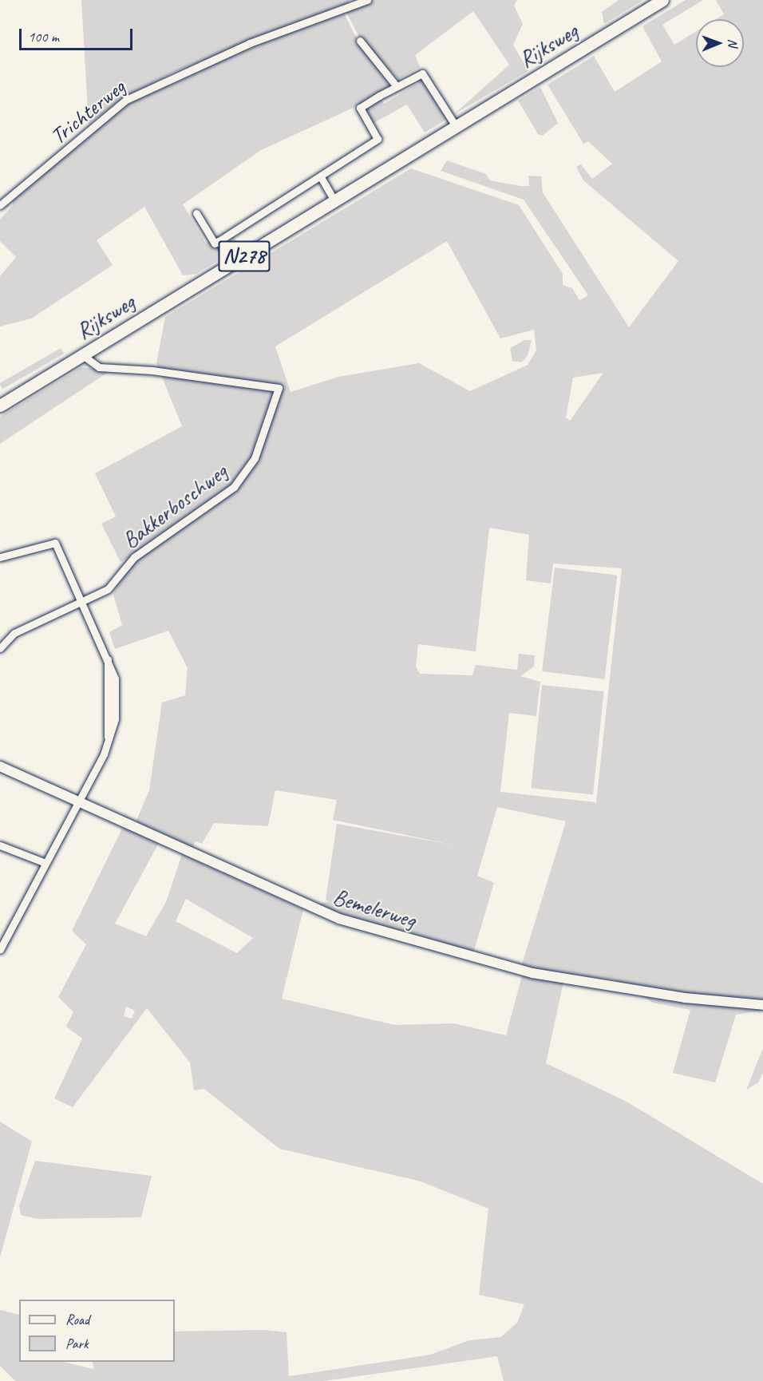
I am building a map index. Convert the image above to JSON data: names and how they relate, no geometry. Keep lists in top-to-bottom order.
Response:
{
  "streets": {
    "main road": ["Rijksweg", "N278"],
    "street": ["Trichterweg", "Bakkerboschweg", "Bemelerweg"]
  },
  "crossings": [
    ["Rijksweg", "Bakkerboschweg"]
  ],
  "legend": ["Road", "Park"],
  "scale_bar": "100 m",
  "north": "right"
}
